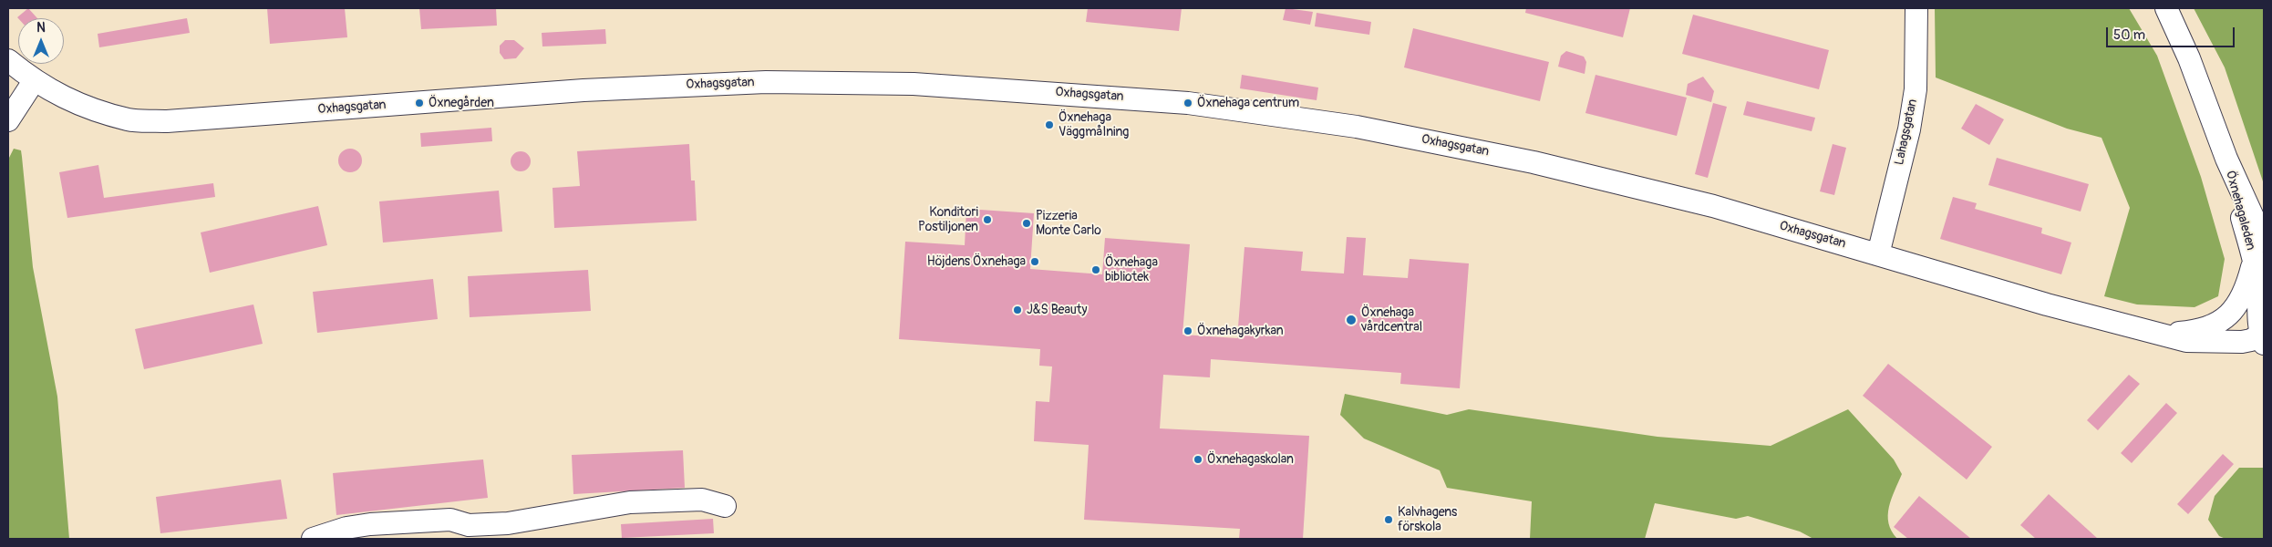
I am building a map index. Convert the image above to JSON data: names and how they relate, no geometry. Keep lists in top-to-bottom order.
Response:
{
  "streets": {
    "street": ["Oxhagsgatan", "Lahagsgatan", "Öxnehagaleden"]
  },
  "crossings": [
    ["Oxhagsgatan", "Lahagsgatan"],
    ["Oxhagsgatan", "Öxnehagaleden"]
  ],
  "places": [
    "Öxnegården",
    "Öxnehaga centrum",
    "Öxnehaga Väggmålning",
    "Konditori Postiljonen",
    "Pizzeria Monte Carlo",
    "Höjdens Öxnehaga",
    "Öxnehaga bibliotek",
    "J&S Beauty",
    "Öxnehaga vårdcentral",
    "Öxnehagakyrkan",
    "Öxnehagaskolan",
    "Kalvhagens förskola"
  ],
  "scale_bar": "50 m",
  "north": "top"
}
